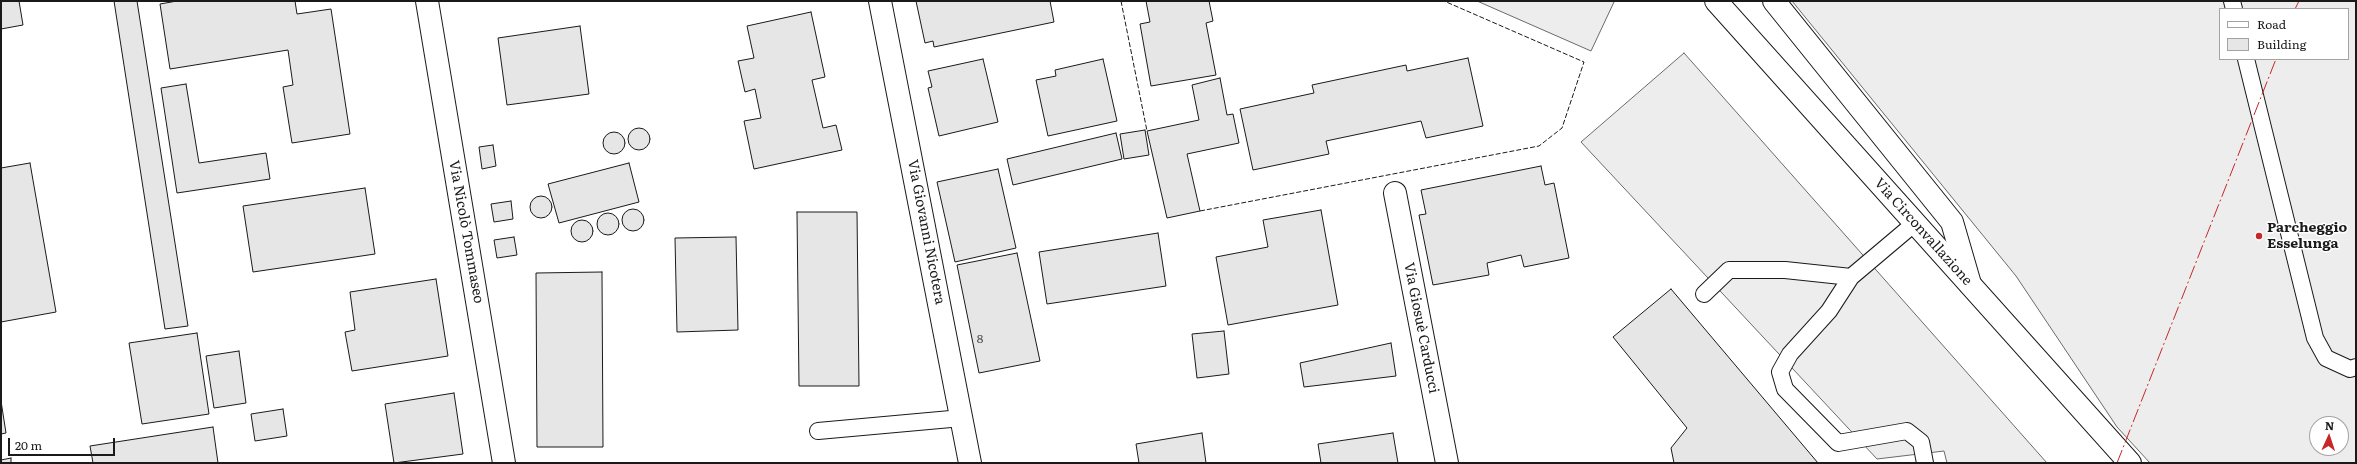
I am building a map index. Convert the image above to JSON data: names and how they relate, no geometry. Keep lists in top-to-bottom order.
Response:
{
  "streets": {
    "street": [
      "Via Nicolò Tommaseo",
      "Via Giovanni Nicotera",
      "Via Circonvallazione",
      "Via Giosuè Carducci"
    ]
  },
  "places": ["Parcheggio Esselunga"],
  "house_numbers": ["8"],
  "legend": ["Road", "Building"],
  "scale_bar": "20 m",
  "north": "top"
}
